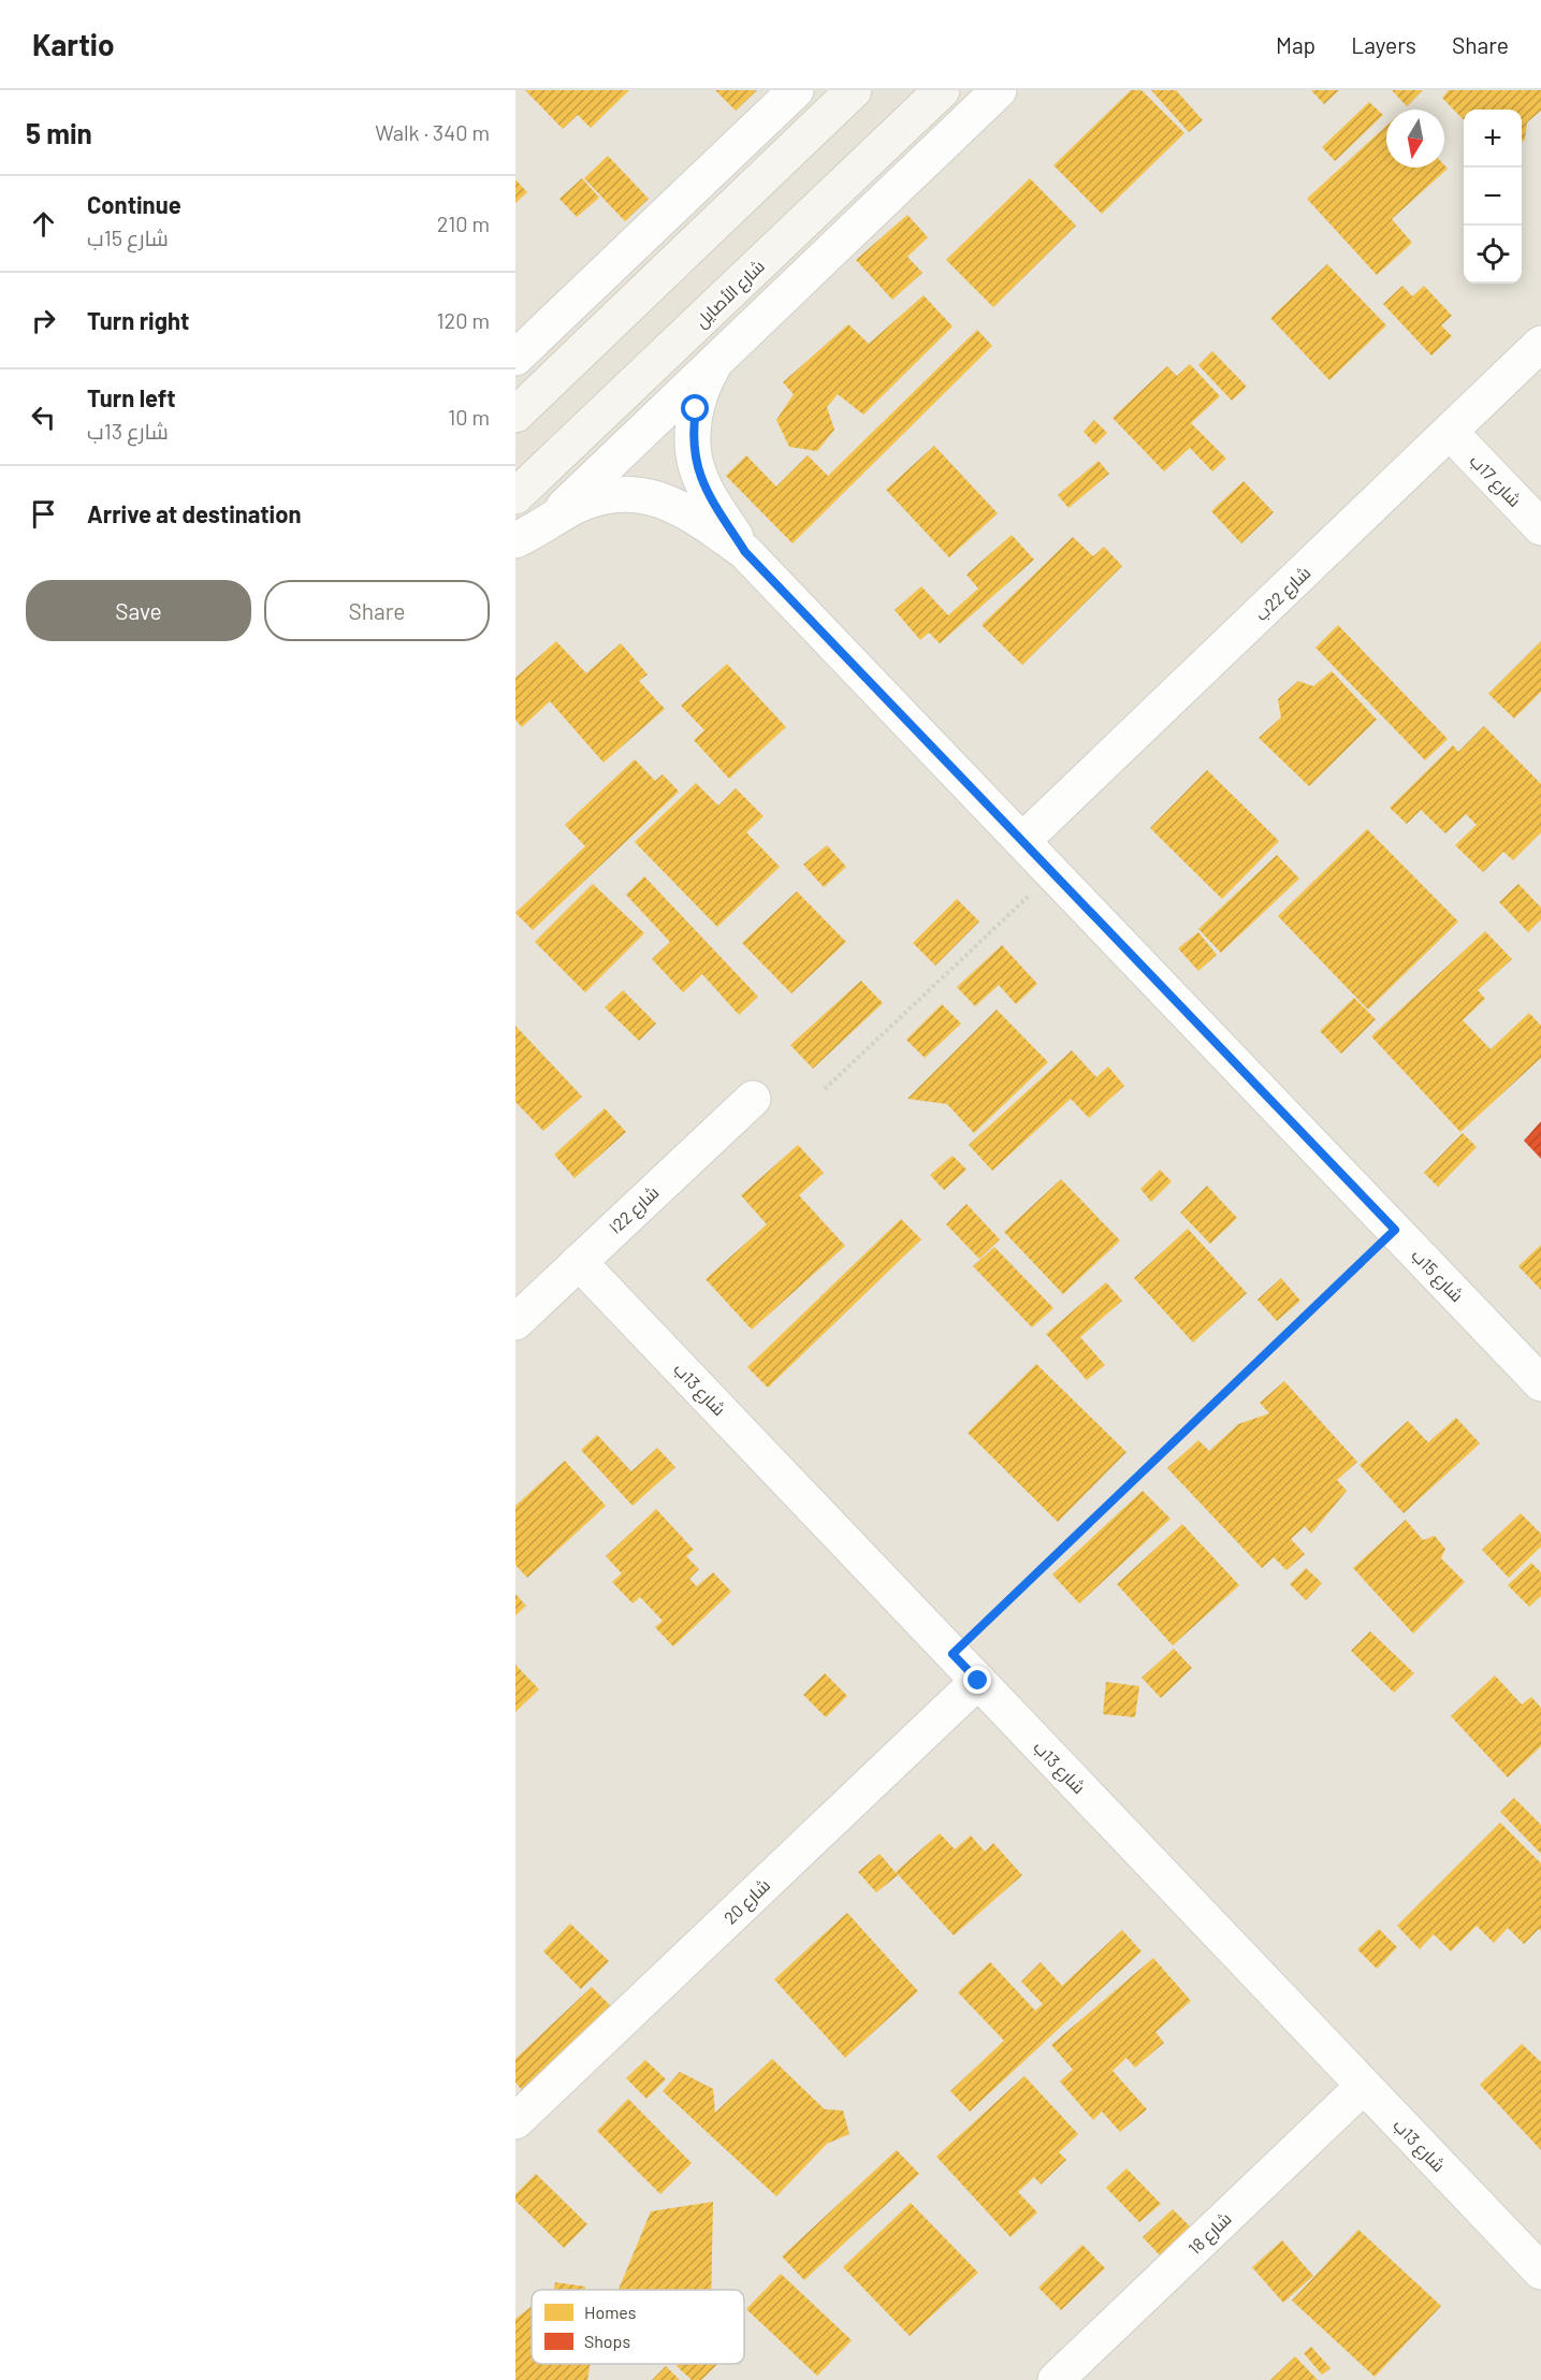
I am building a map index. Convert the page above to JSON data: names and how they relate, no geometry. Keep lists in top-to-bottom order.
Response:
{
  "streets": {
    "street": [
      "شارع الأصايل",
      "شارع 17ب",
      "شارع 22ب",
      "شارع 22ا",
      "شارع 15ب",
      "شارع 13ب",
      "شارع 20",
      "شارع 18"
    ]
  },
  "crossings": [
    ["شارع 17ب", "شارع 22ب"],
    ["شارع 22ب", "شارع 15ب"],
    ["شارع 22ا", "شارع 13ب"],
    ["شارع 13ب", "شارع 20"],
    ["شارع 13ب", "شارع 18"]
  ],
  "legend": ["Homes", "Shops"],
  "north": "bottom",
  "page": {
    "header": "Kartio",
    "nav": ["Map", "Layers", "Share"],
    "heading": ["5 min", "Walk · 340 m"],
    "map_buttons": ["+", "−"],
    "list": [
      ["Continue", "شارع 15ب", "210 m"],
      ["Turn right", "120 m"],
      ["Turn left", "شارع 13ب", "10 m"],
      "Arrive at destination"
    ],
    "buttons": ["Save", "Share"]
  }
}
